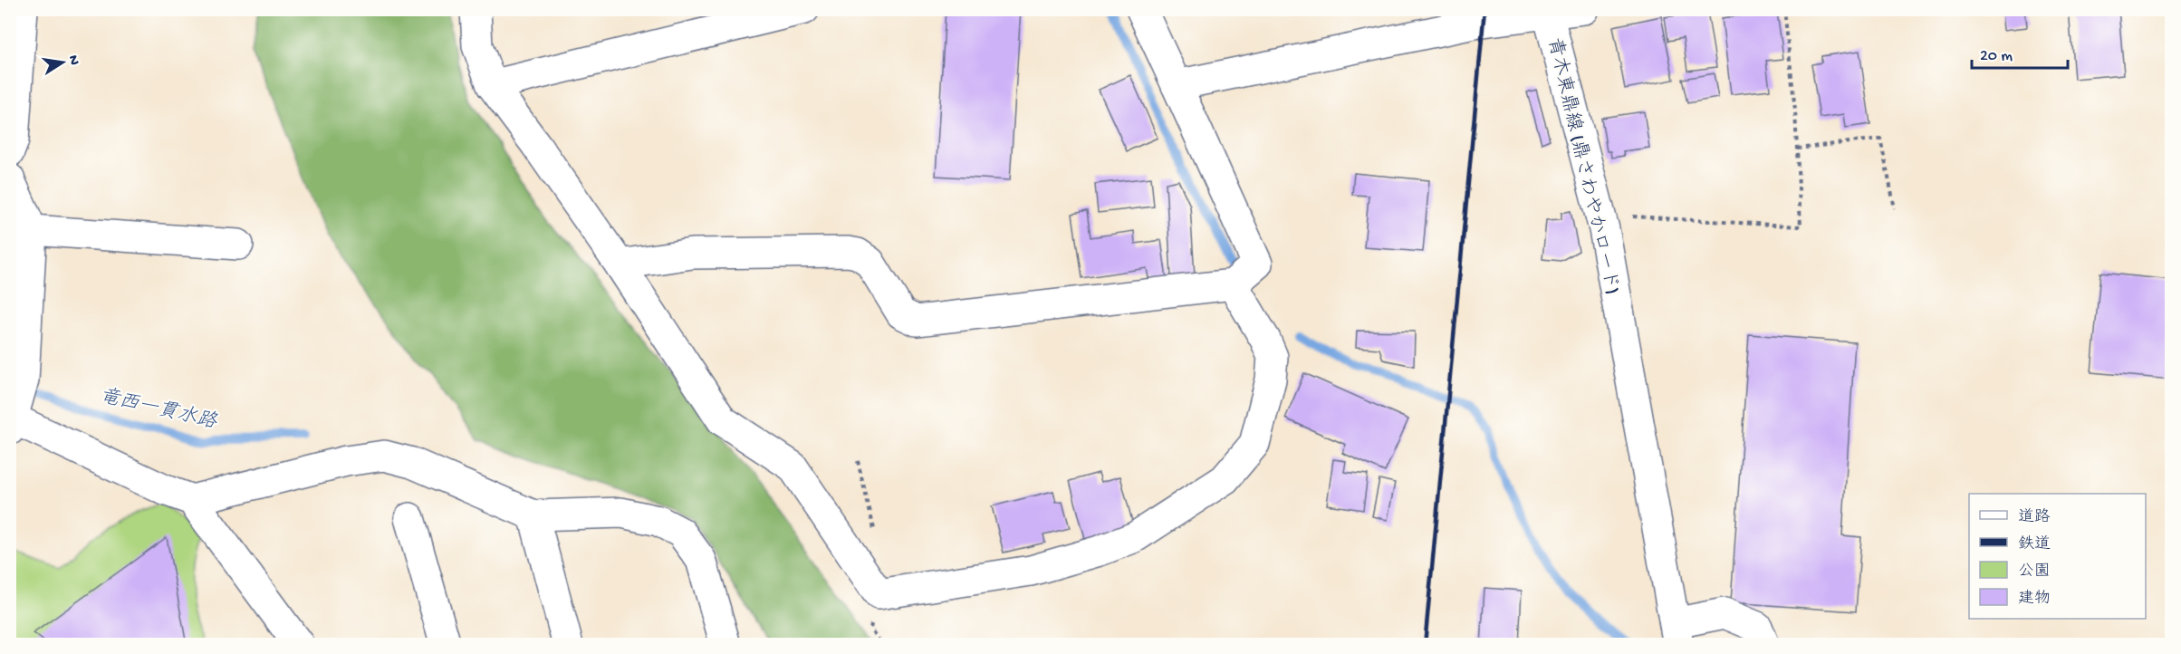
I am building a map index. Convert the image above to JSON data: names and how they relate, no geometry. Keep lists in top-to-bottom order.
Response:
{
  "streets": {
    "street": ["青木東鼎線 (鼎さわやかロード)"]
  },
  "water": ["竜西一貫水路"],
  "legend": [
    "道路",
    "鉄道",
    "公園",
    "建物"
  ],
  "scale_bar": "20 m",
  "north": "right"
}
